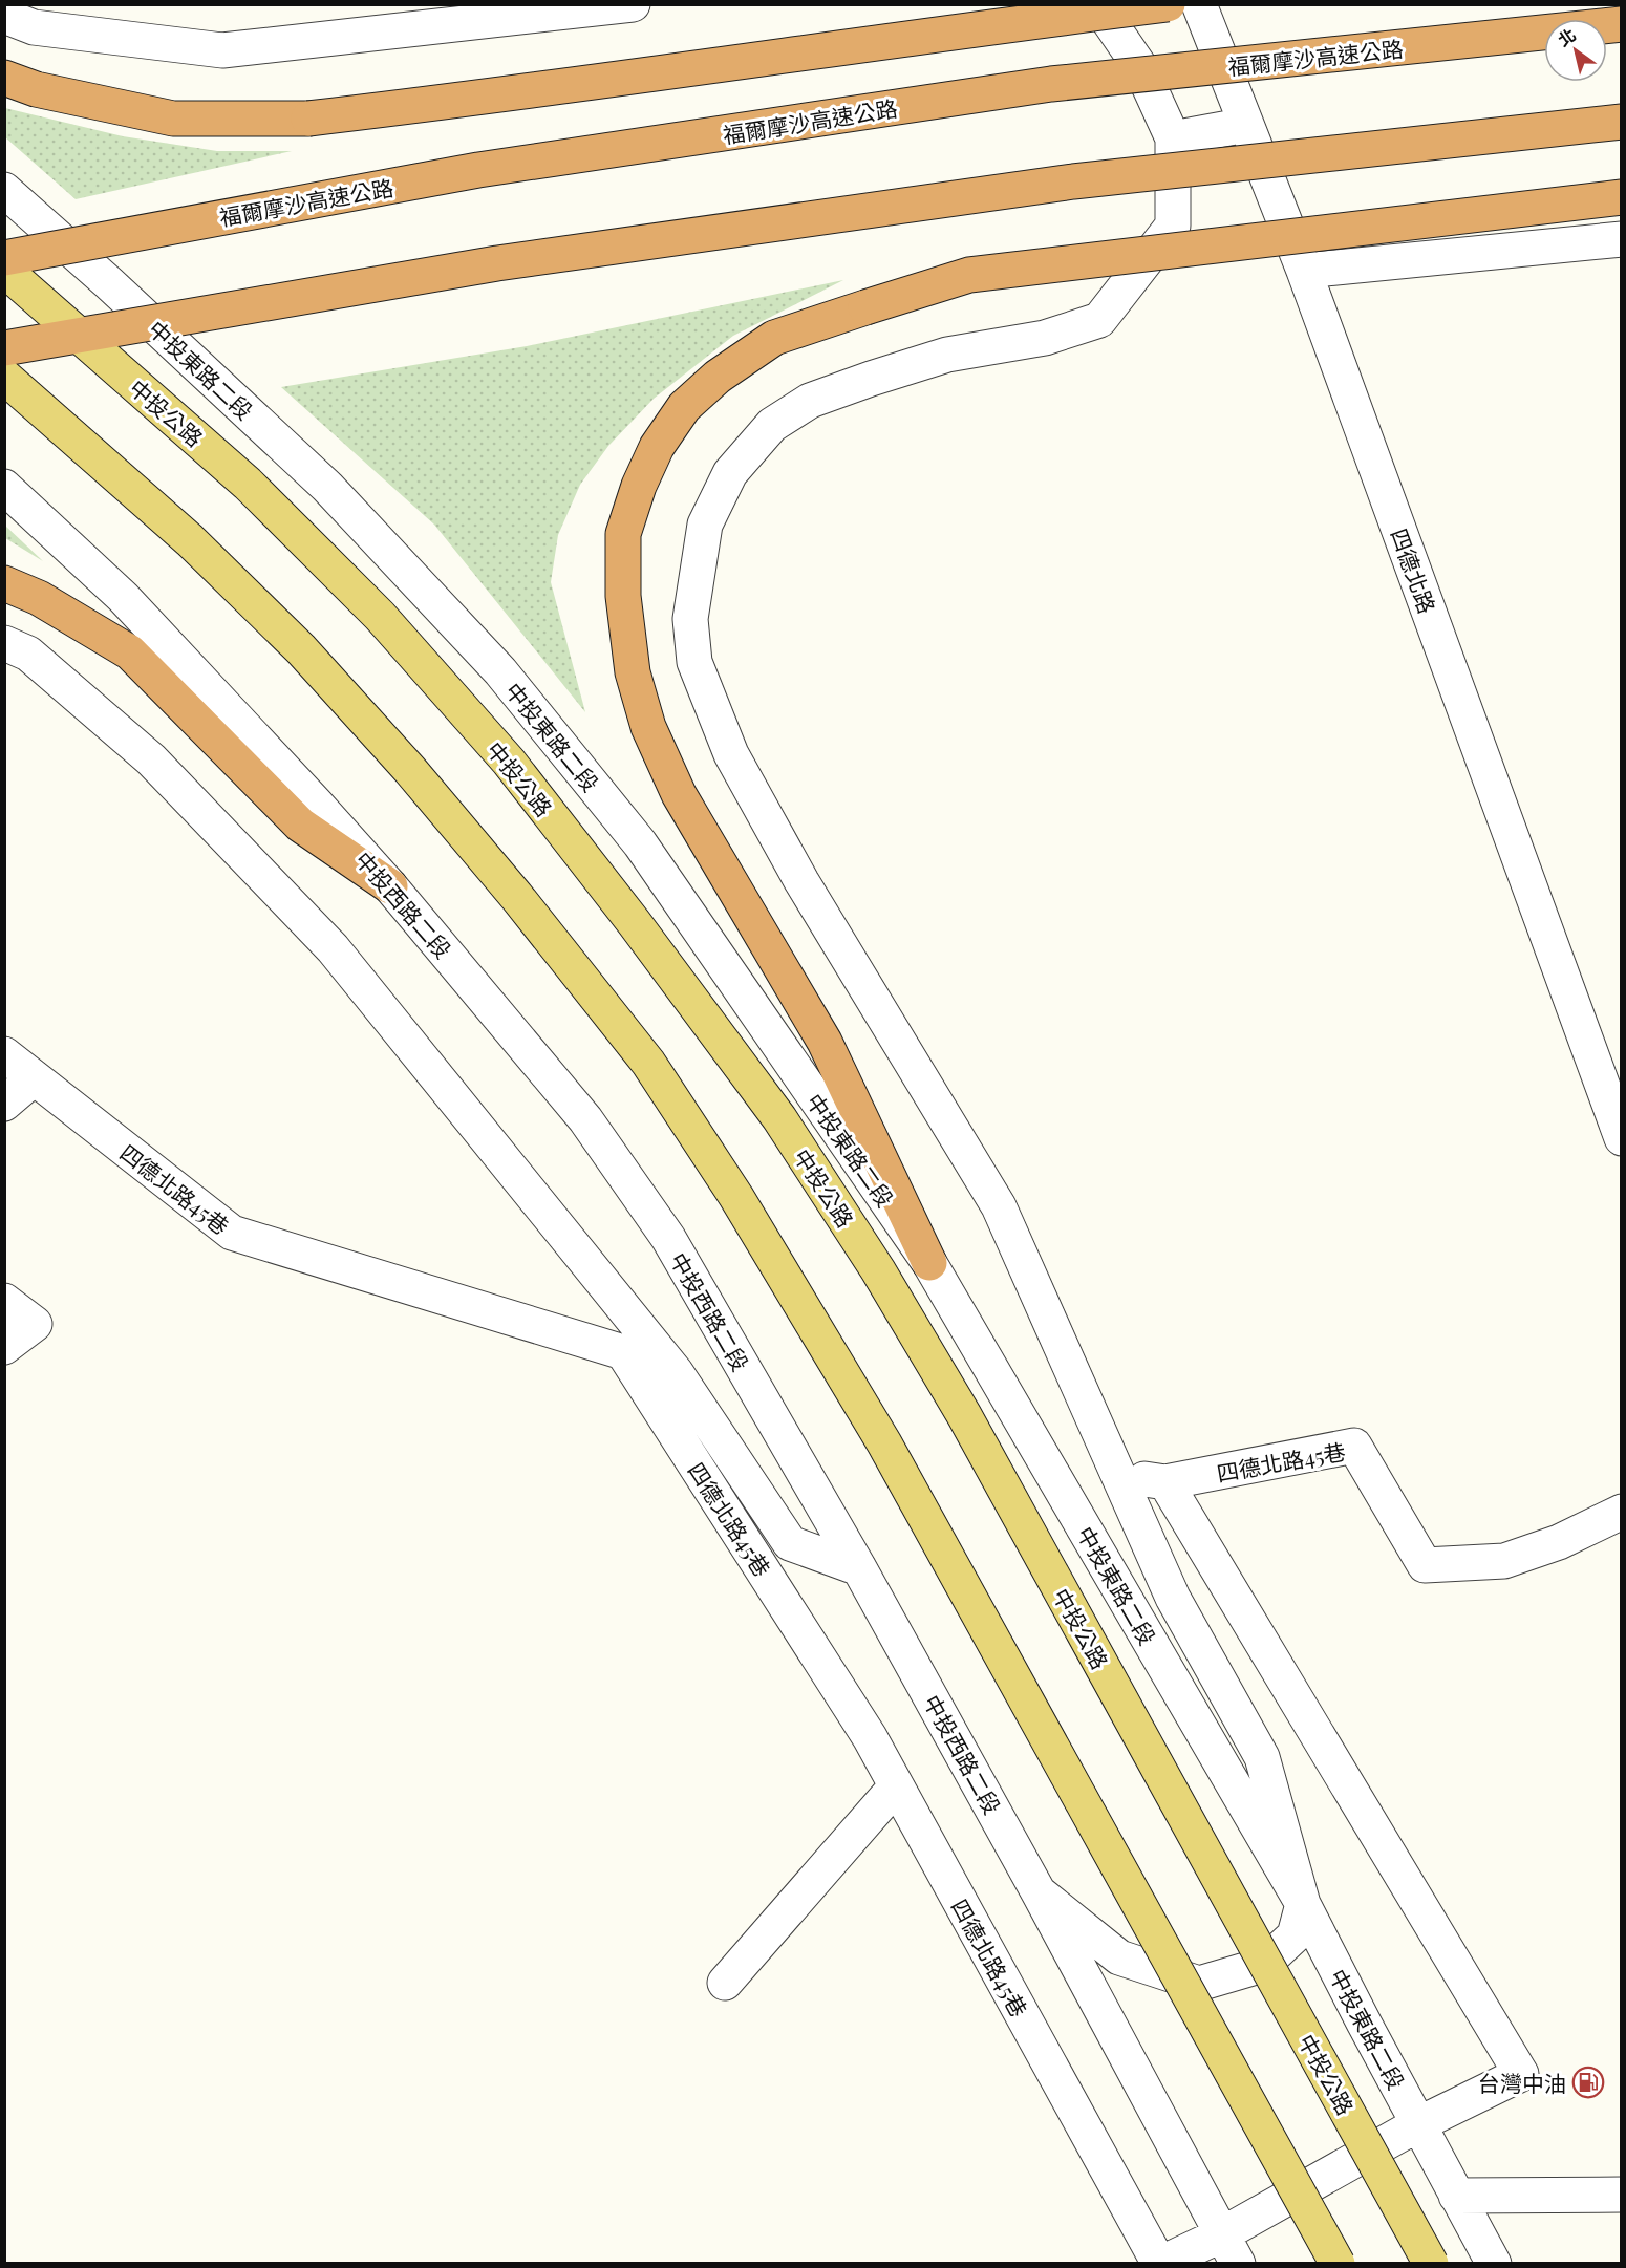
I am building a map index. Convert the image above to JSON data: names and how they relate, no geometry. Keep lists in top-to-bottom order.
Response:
{
  "streets": {
    "highway": ["福爾摩沙高速公路"],
    "main road": ["中投公路"],
    "street": [
      "中投東路二段",
      "四德北路",
      "中投西路二段",
      "四德北路45巷"
    ]
  },
  "crossings": [
    ["中投東路二段", "四德北路45巷"],
    ["中投西路二段", "四德北路45巷"]
  ],
  "places": {
    "fuel station": ["台灣中油"]
  },
  "north": "top left"
}
